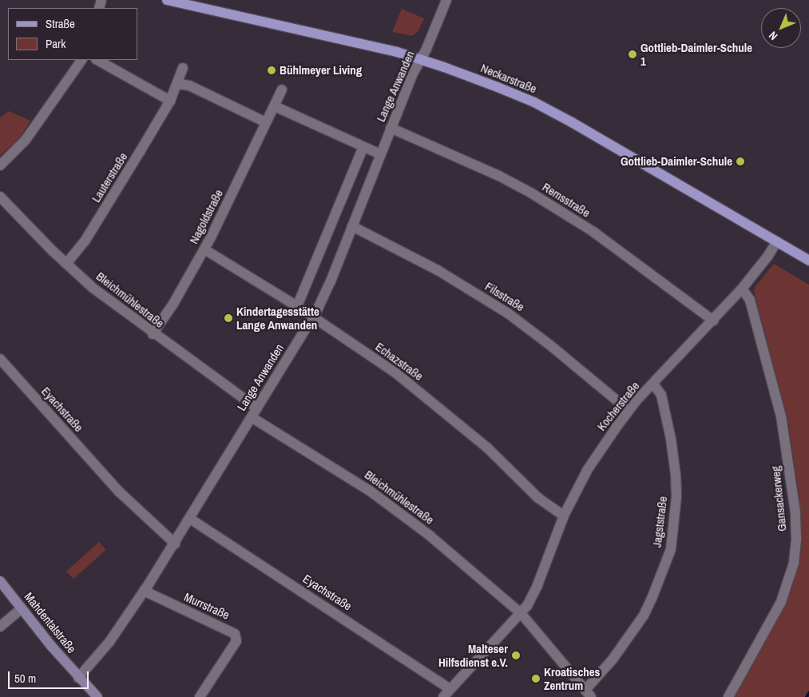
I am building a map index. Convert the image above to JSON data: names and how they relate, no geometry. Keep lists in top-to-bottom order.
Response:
{
  "streets": {
    "main road": ["Neckarstraße", "Mahdentalstraße"],
    "street": [
      "Lange Anwanden",
      "Lauterstraße",
      "Remsstraße",
      "Nagoldstraße",
      "Filsstraße",
      "Bleichmühlestraße",
      "Echazstraße",
      "Kocherstraße",
      "Eyachstraße",
      "Gansackerweg",
      "Jagststraße",
      "Murrstraße"
    ]
  },
  "crossings": [
    ["Neckarstraße", "Lange Anwanden"],
    ["Neckarstraße", "Kocherstraße"],
    ["Lange Anwanden", "Remsstraße"],
    ["Lange Anwanden", "Filsstraße"],
    ["Lange Anwanden", "Bleichmühlestraße"],
    ["Lange Anwanden", "Echazstraße"],
    ["Lange Anwanden", "Eyachstraße"],
    ["Lange Anwanden", "Murrstraße"],
    ["Lange Anwanden", "Mahdentalstraße"],
    ["Lauterstraße", "Bleichmühlestraße"],
    ["Remsstraße", "Kocherstraße"],
    ["Nagoldstraße", "Bleichmühlestraße"],
    ["Nagoldstraße", "Echazstraße"],
    ["Filsstraße", "Kocherstraße"],
    ["Bleichmühlestraße", "Kocherstraße"],
    ["Bleichmühlestraße", "Jagststraße"],
    ["Echazstraße", "Kocherstraße"],
    ["Kocherstraße", "Gansackerweg"],
    ["Kocherstraße", "Jagststraße"]
  ],
  "places": [
    "Gottlieb-Daimler-Schule 1",
    "Bühlmeyer Living",
    "Gottlieb-Daimler-Schule",
    "Kindertagesstätte Lange Anwanden",
    "Malteser Hilfsdienst e.V.",
    "Kroatisches Zentrum"
  ],
  "legend": ["Straße", "Park"],
  "scale_bar": "50 m",
  "north": "bottom left"
}
